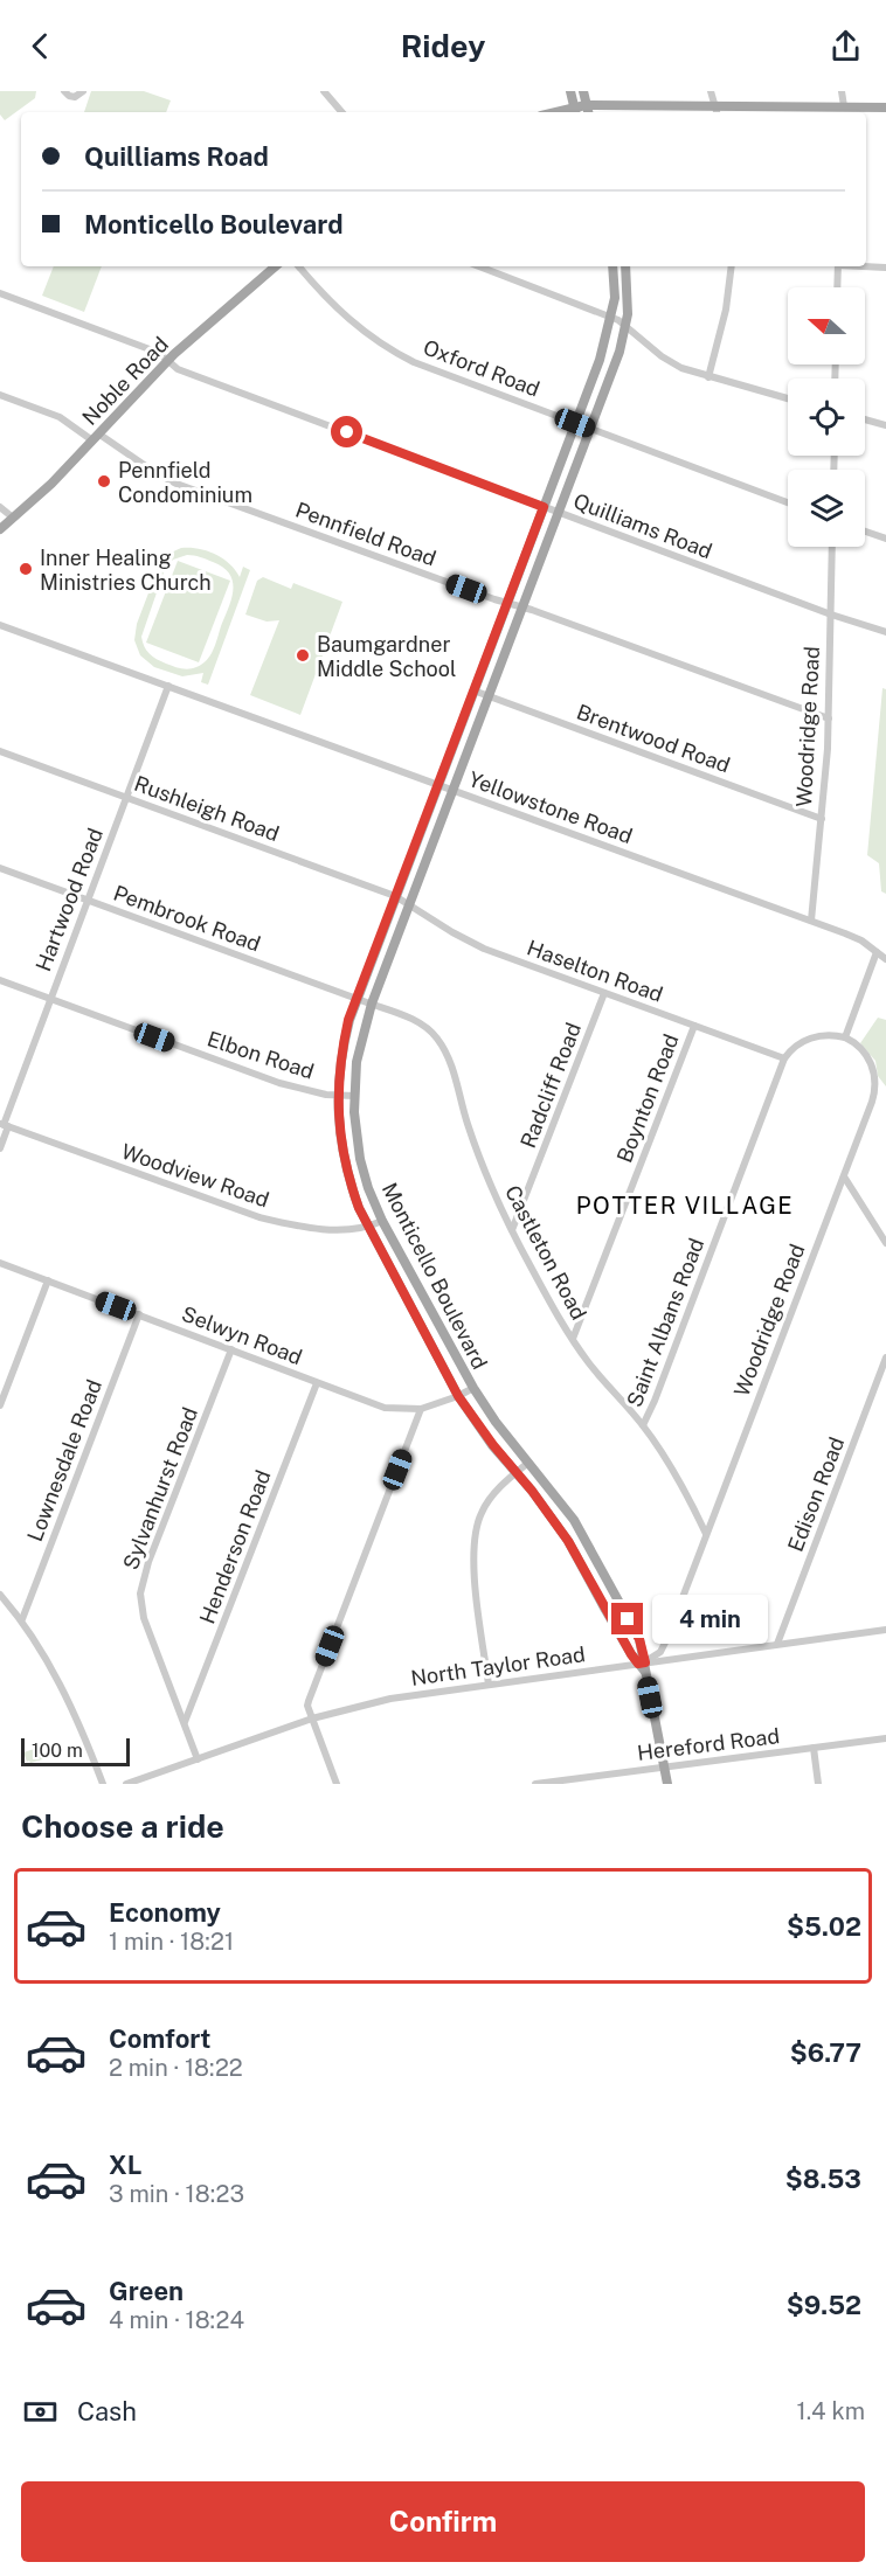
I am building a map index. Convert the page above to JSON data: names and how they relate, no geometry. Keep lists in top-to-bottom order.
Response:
{
  "streets": {
    "main road": ["Noble Road", "Monticello Boulevard"],
    "street": [
      "Oxford Road",
      "Quilliams Road",
      "Pennfield Road",
      "Woodridge Road",
      "Brentwood Road",
      "Yellowstone Road",
      "Rushleigh Road",
      "Hartwood Road",
      "Pembrook Road",
      "Haselton Road",
      "Elbon Road",
      "Radcliff Road",
      "Boynton Road",
      "Woodview Road",
      "Castleton Road",
      "Saint Albans Road",
      "Selwyn Road",
      "Lownesdale Road",
      "Sylvanhurst Road",
      "Edison Road",
      "Henderson Road",
      "North Taylor Road",
      "Hereford Road"
    ]
  },
  "crossings": [
    ["Oxford Road", "Monticello Boulevard"],
    ["Noble Road", "Quilliams Road"],
    ["Noble Road", "Pennfield Road"],
    ["Quilliams Road", "Woodridge Road"],
    ["Quilliams Road", "Monticello Boulevard"],
    ["Pennfield Road", "Woodridge Road"],
    ["Pennfield Road", "Monticello Boulevard"],
    ["Woodridge Road", "Brentwood Road"],
    ["Woodridge Road", "Yellowstone Road"],
    ["Woodridge Road", "Castleton Road"],
    ["Woodridge Road", "Monticello Boulevard"],
    ["Woodridge Road", "North Taylor Road"],
    ["Brentwood Road", "Monticello Boulevard"],
    ["Yellowstone Road", "Hartwood Road"],
    ["Yellowstone Road", "Monticello Boulevard"],
    ["Rushleigh Road", "Hartwood Road"],
    ["Rushleigh Road", "Haselton Road"],
    ["Rushleigh Road", "Monticello Boulevard"],
    ["Hartwood Road", "Pembrook Road"],
    ["Hartwood Road", "Elbon Road"],
    ["Hartwood Road", "Woodview Road"],
    ["Pembrook Road", "Castleton Road"],
    ["Pembrook Road", "Monticello Boulevard"],
    ["Haselton Road", "Radcliff Road"],
    ["Haselton Road", "Boynton Road"],
    ["Haselton Road", "Monticello Boulevard"],
    ["Haselton Road", "Saint Albans Road"],
    ["Elbon Road", "Monticello Boulevard"],
    ["Radcliff Road", "Castleton Road"],
    ["Boynton Road", "Castleton Road"],
    ["Woodview Road", "Monticello Boulevard"],
    ["Castleton Road", "Monticello Boulevard"],
    ["Castleton Road", "Saint Albans Road"],
    ["Monticello Boulevard", "Selwyn Road"],
    ["Monticello Boulevard", "North Taylor Road"],
    ["Monticello Boulevard", "Hereford Road"],
    ["Selwyn Road", "Lownesdale Road"],
    ["Selwyn Road", "Sylvanhurst Road"],
    ["Selwyn Road", "Henderson Road"],
    ["Sylvanhurst Road", "Henderson Road"],
    ["Sylvanhurst Road", "North Taylor Road"],
    ["Edison Road", "North Taylor Road"]
  ],
  "districts": ["POTTER VILLAGE"],
  "places": ["Pennfield Condominium", "Inner Healing Ministries Church", "Baumgardner Middle School"],
  "scale_bar": "100 m",
  "north": "left",
  "page": {
    "header": "Ridey",
    "banner": ["Quilliams Road", "Monticello Boulevard"],
    "bubble": "4 min",
    "scale": "100 m",
    "heading": "Choose a ride",
    "list": [
      {
        "name": "Economy",
        "note": "1 min · 18:21",
        "value": "$5.02"
      },
      {
        "name": "Comfort",
        "note": "2 min · 18:22",
        "value": "$6.77"
      },
      {
        "name": "XL",
        "note": "3 min · 18:23",
        "value": "$8.53"
      },
      {
        "name": "Green",
        "note": "4 min · 18:24",
        "value": "$9.52"
      }
    ],
    "pay": ["Cash", "1.4 km"],
    "buttons": "Confirm"
  }
}
